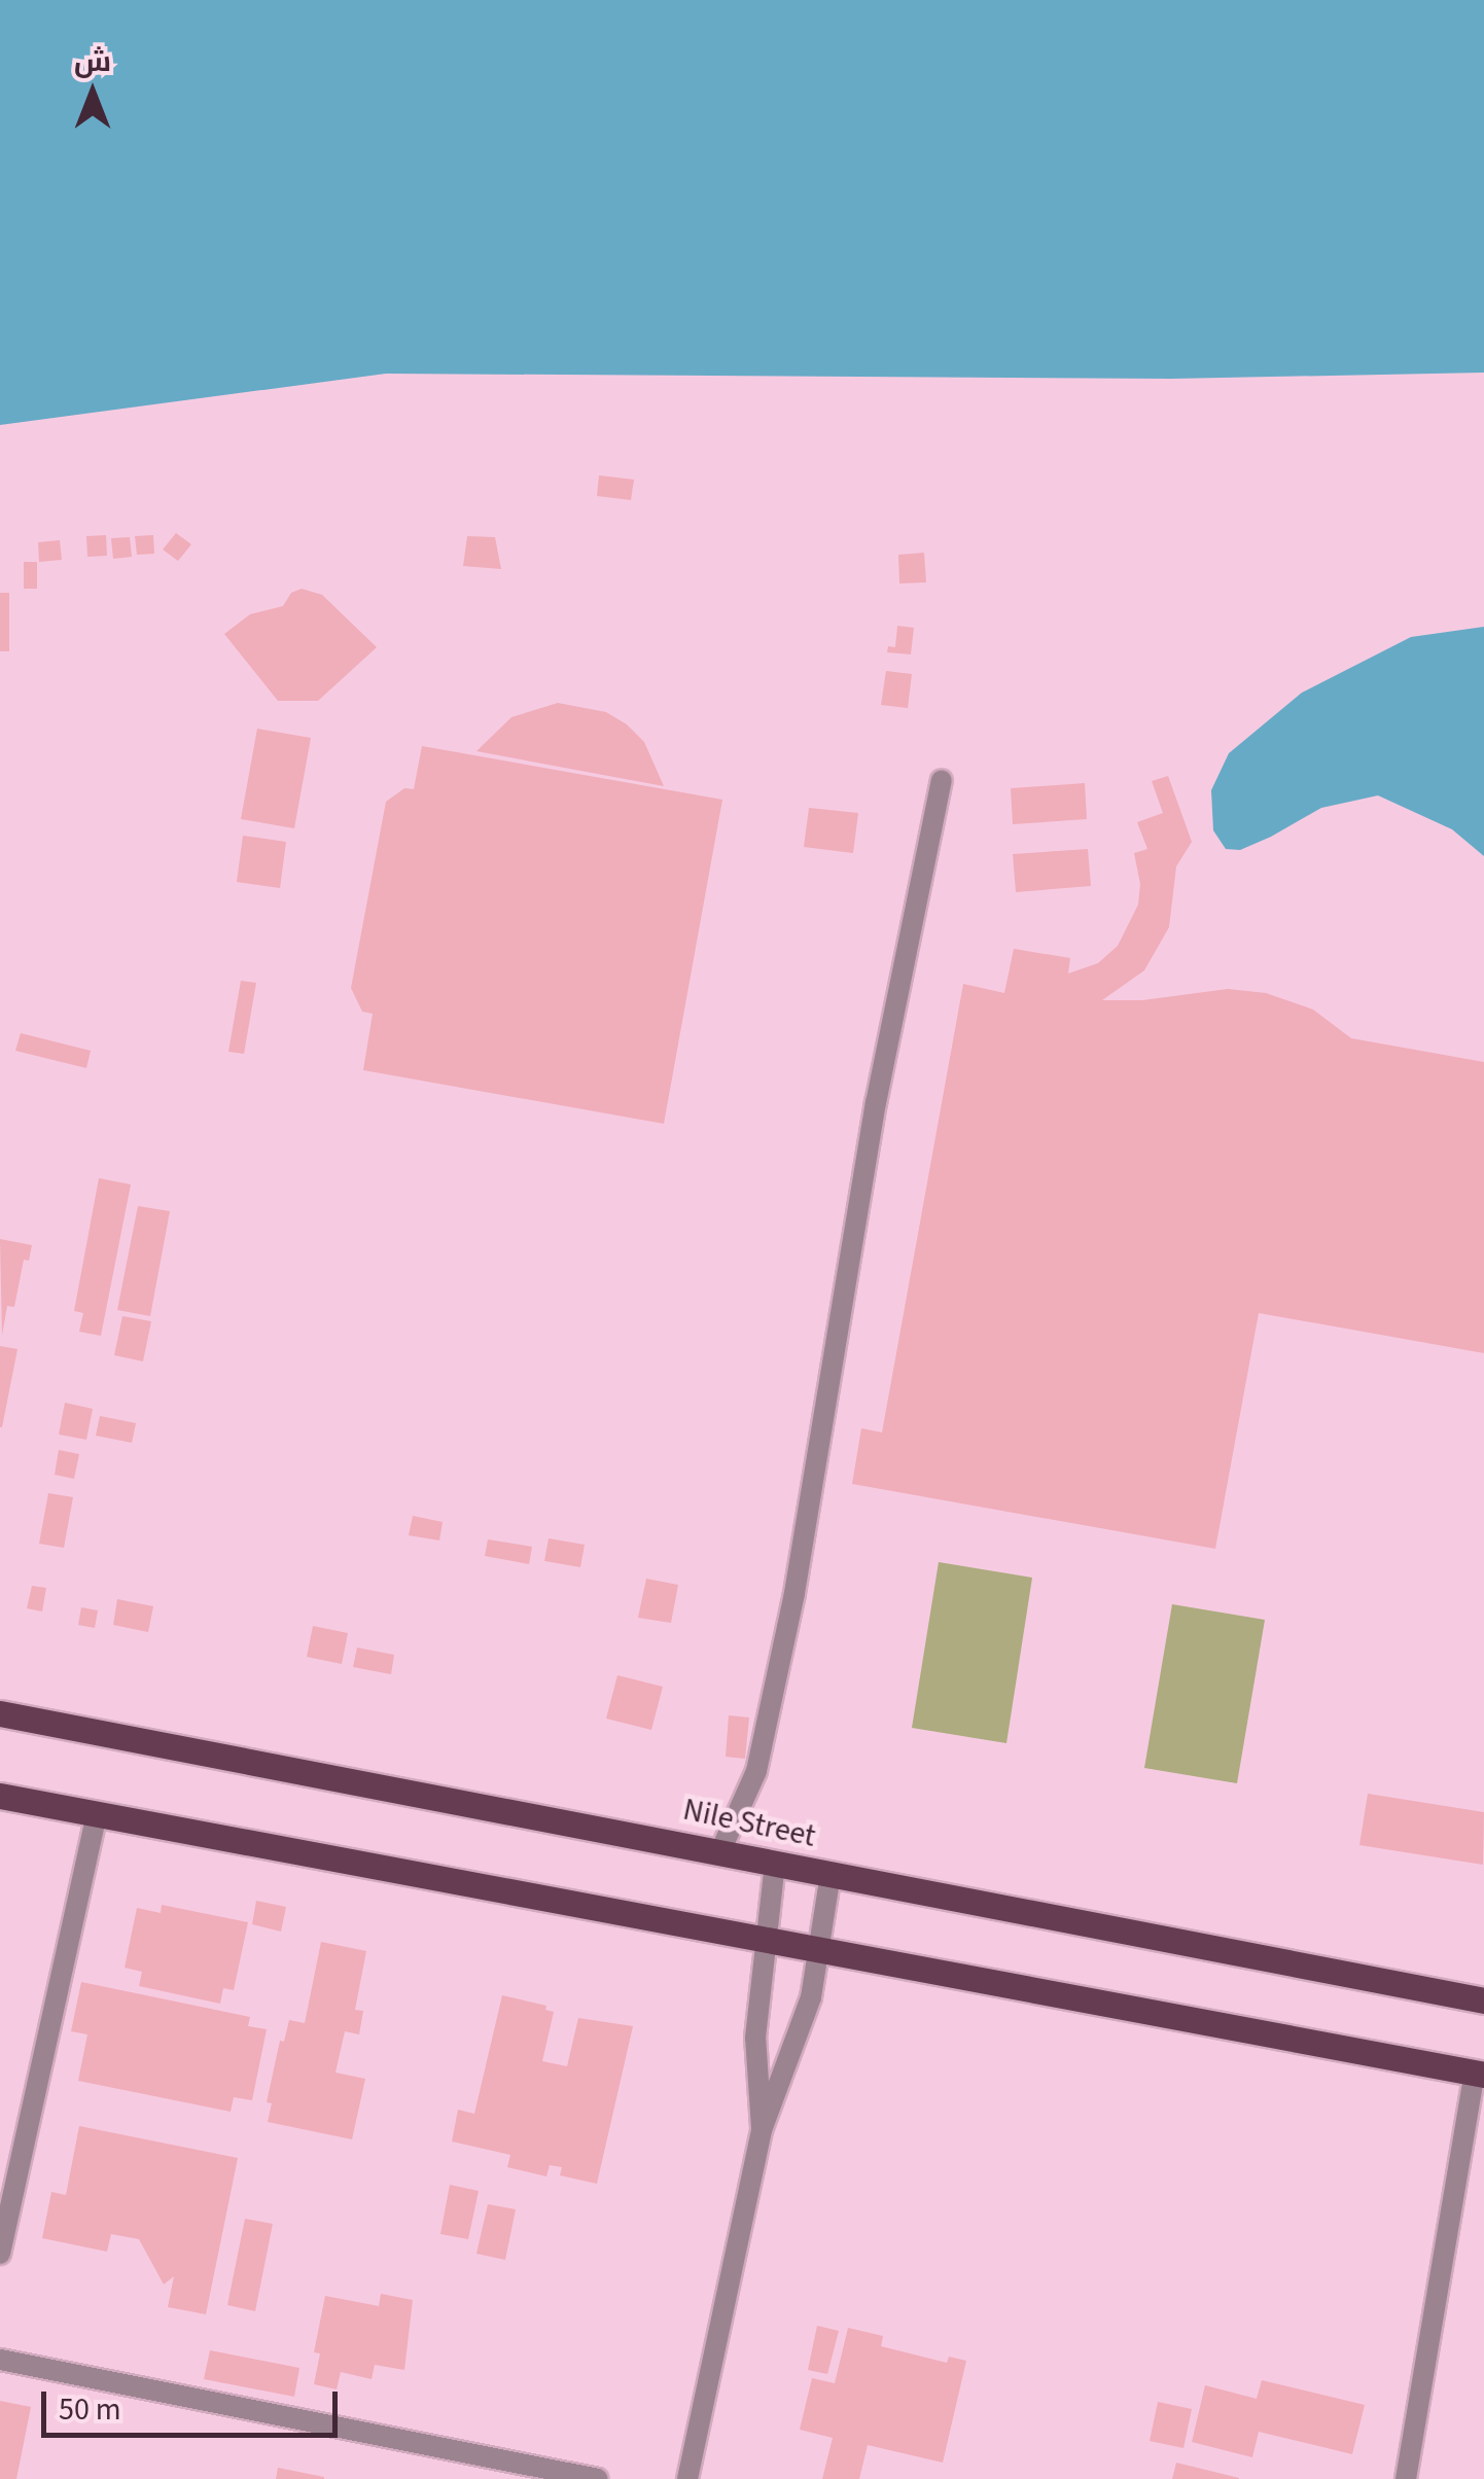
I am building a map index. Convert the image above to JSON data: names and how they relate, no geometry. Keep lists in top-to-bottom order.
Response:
{
  "streets": {
    "main road": ["Nile Street"]
  },
  "scale_bar": "50 m",
  "north": "top"
}
